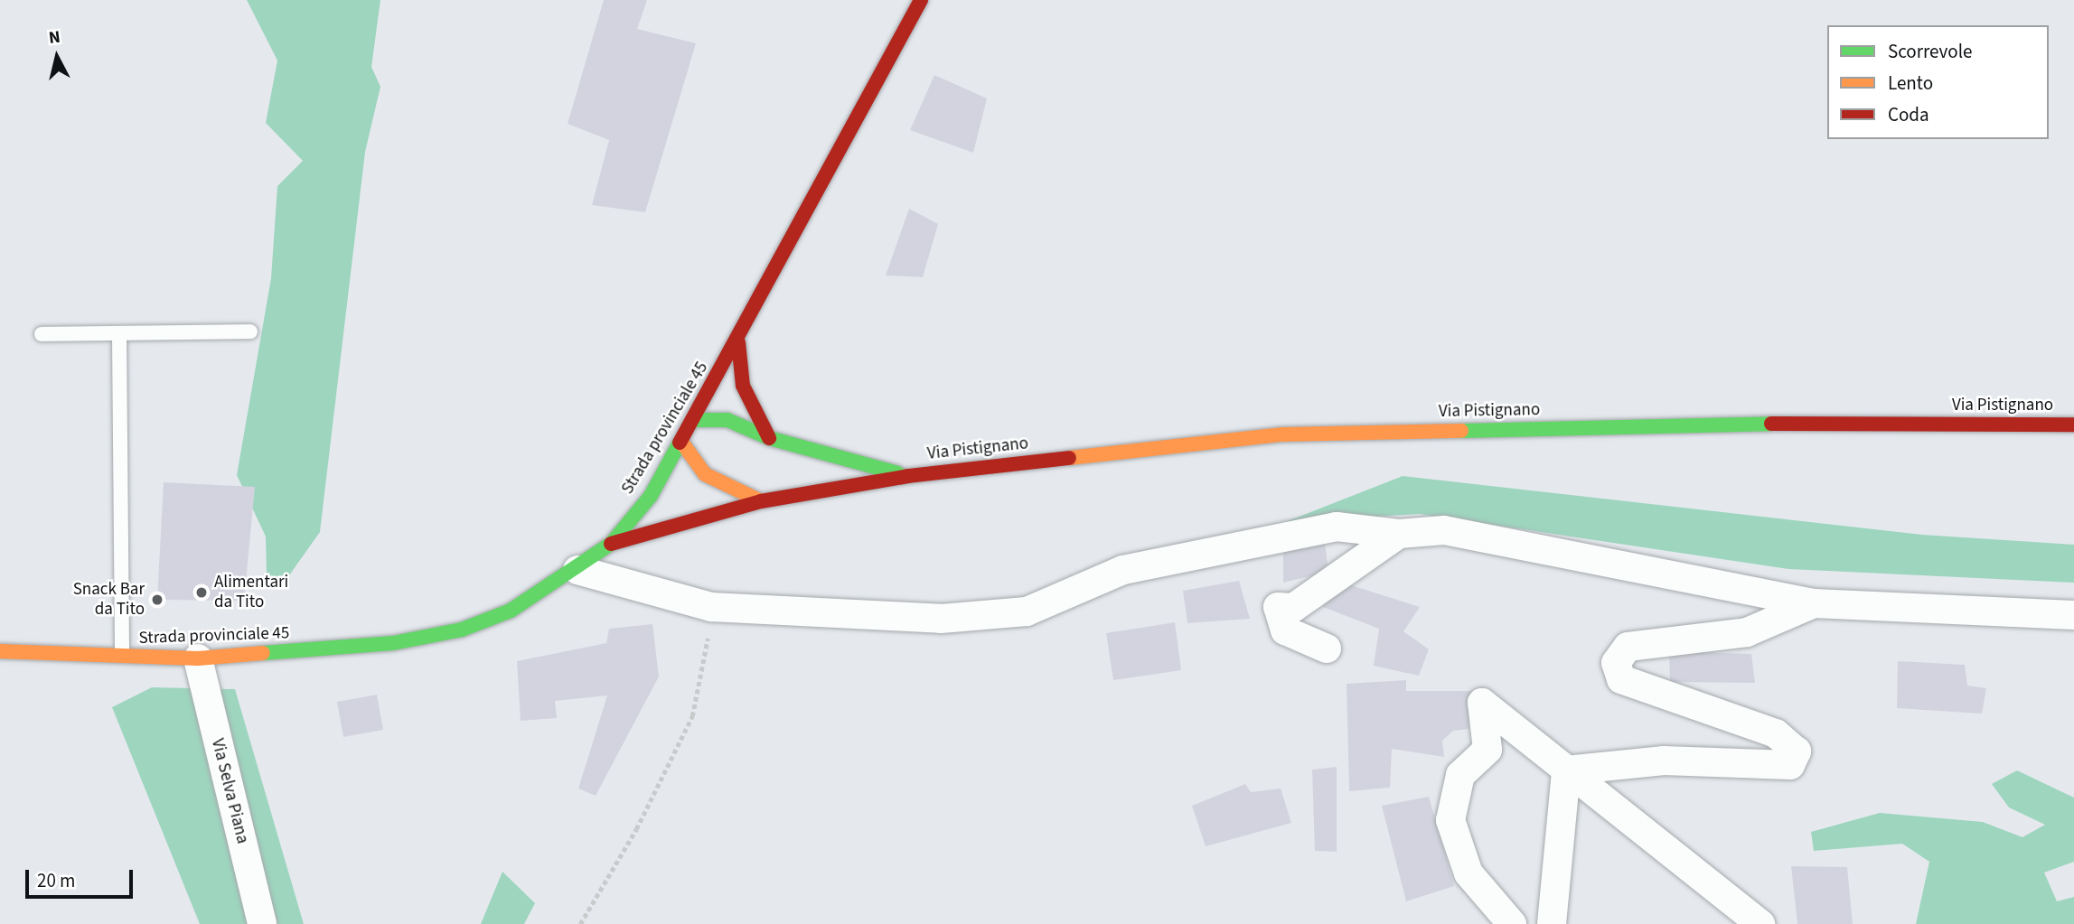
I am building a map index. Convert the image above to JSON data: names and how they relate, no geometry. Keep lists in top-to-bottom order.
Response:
{
  "streets": {
    "street": ["Via Pistignano", "Strada provinciale 45", "Via Selva Piana"]
  },
  "crossings": [
    ["Via Pistignano", "Strada provinciale 45"],
    ["Strada provinciale 45", "Via Selva Piana"]
  ],
  "places": ["Alimentari da Tito", "Snack Bar da Tito"],
  "legend": ["Scorrevole", "Lento", "Coda"],
  "scale_bar": "20 m",
  "north": "top"
}
